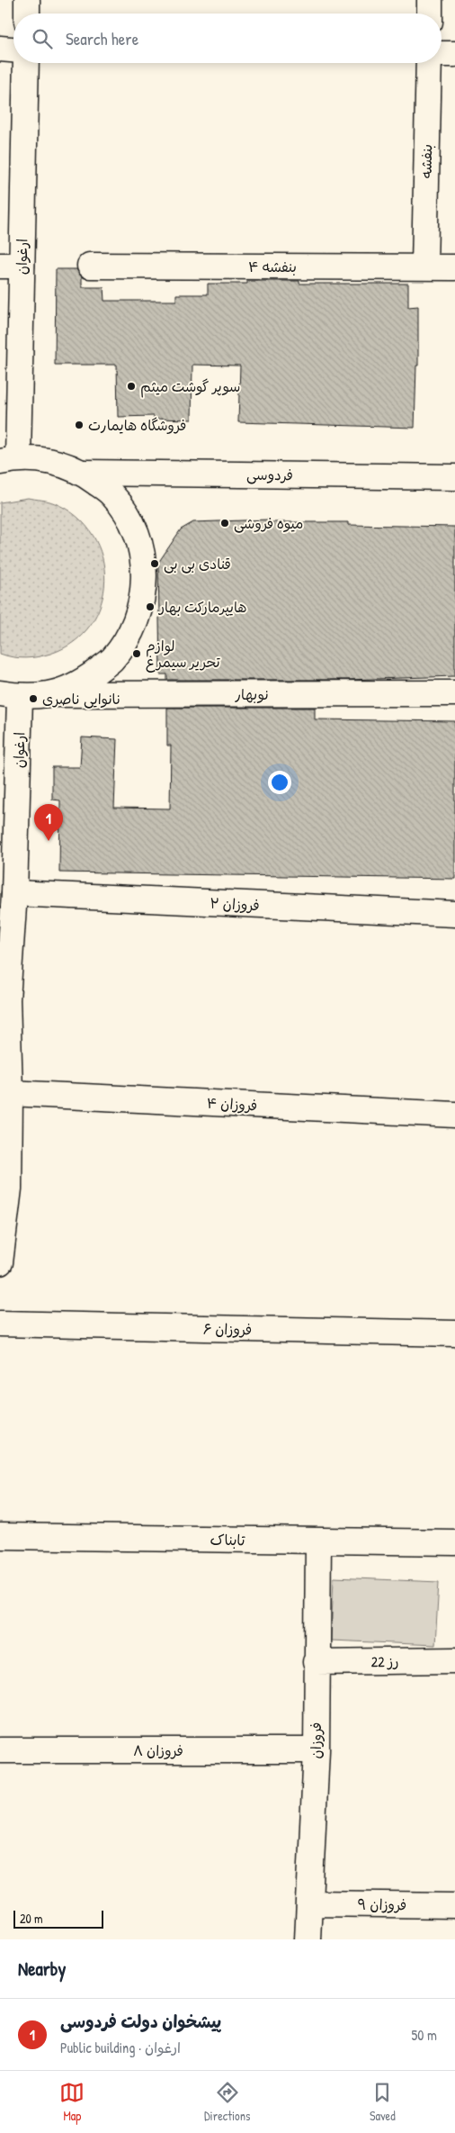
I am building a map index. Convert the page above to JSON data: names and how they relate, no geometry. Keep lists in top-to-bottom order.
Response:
{
  "streets": {
    "street": [
      "بنفشه",
      "ارغوان",
      "بنفشه ۴",
      "فردوسی",
      "نوبهار",
      "فروزان ۲",
      "فروزان ۴",
      "فروزان ۶",
      "تابناک",
      "رز 22",
      "فروزان",
      "فروزان ۸",
      "فروزان ۹"
    ]
  },
  "crossings": [
    ["بنفشه", "بنفشه ۴"],
    ["ارغوان", "فروزان ۲"],
    ["ارغوان", "فروزان ۴"],
    ["تابناک", "فروزان"],
    ["رز 22", "فروزان"],
    ["فروزان", "فروزان ۸"],
    ["فروزان", "فروزان ۹"]
  ],
  "places": [
    "سوپر گوشت میثم",
    "فروشگاه هایمارت",
    "میوه فروشی",
    "قنادی بی بی",
    "هایپرمارکت بهار",
    "لوازم تحریر سیمرغ",
    "نانوایی ناصری"
  ],
  "scale_bar": "20 m",
  "page": {
    "search": "Search here",
    "pins": "1",
    "scale": "20 m",
    "heading": "Nearby",
    "list": [
      {
        "mark": "1",
        "name": "پیشخوان دولت فردوسی",
        "note": "Public building · ارغوان",
        "value": "50 m"
      }
    ],
    "nav": ["Map", "Directions", "Saved"]
  }
}
